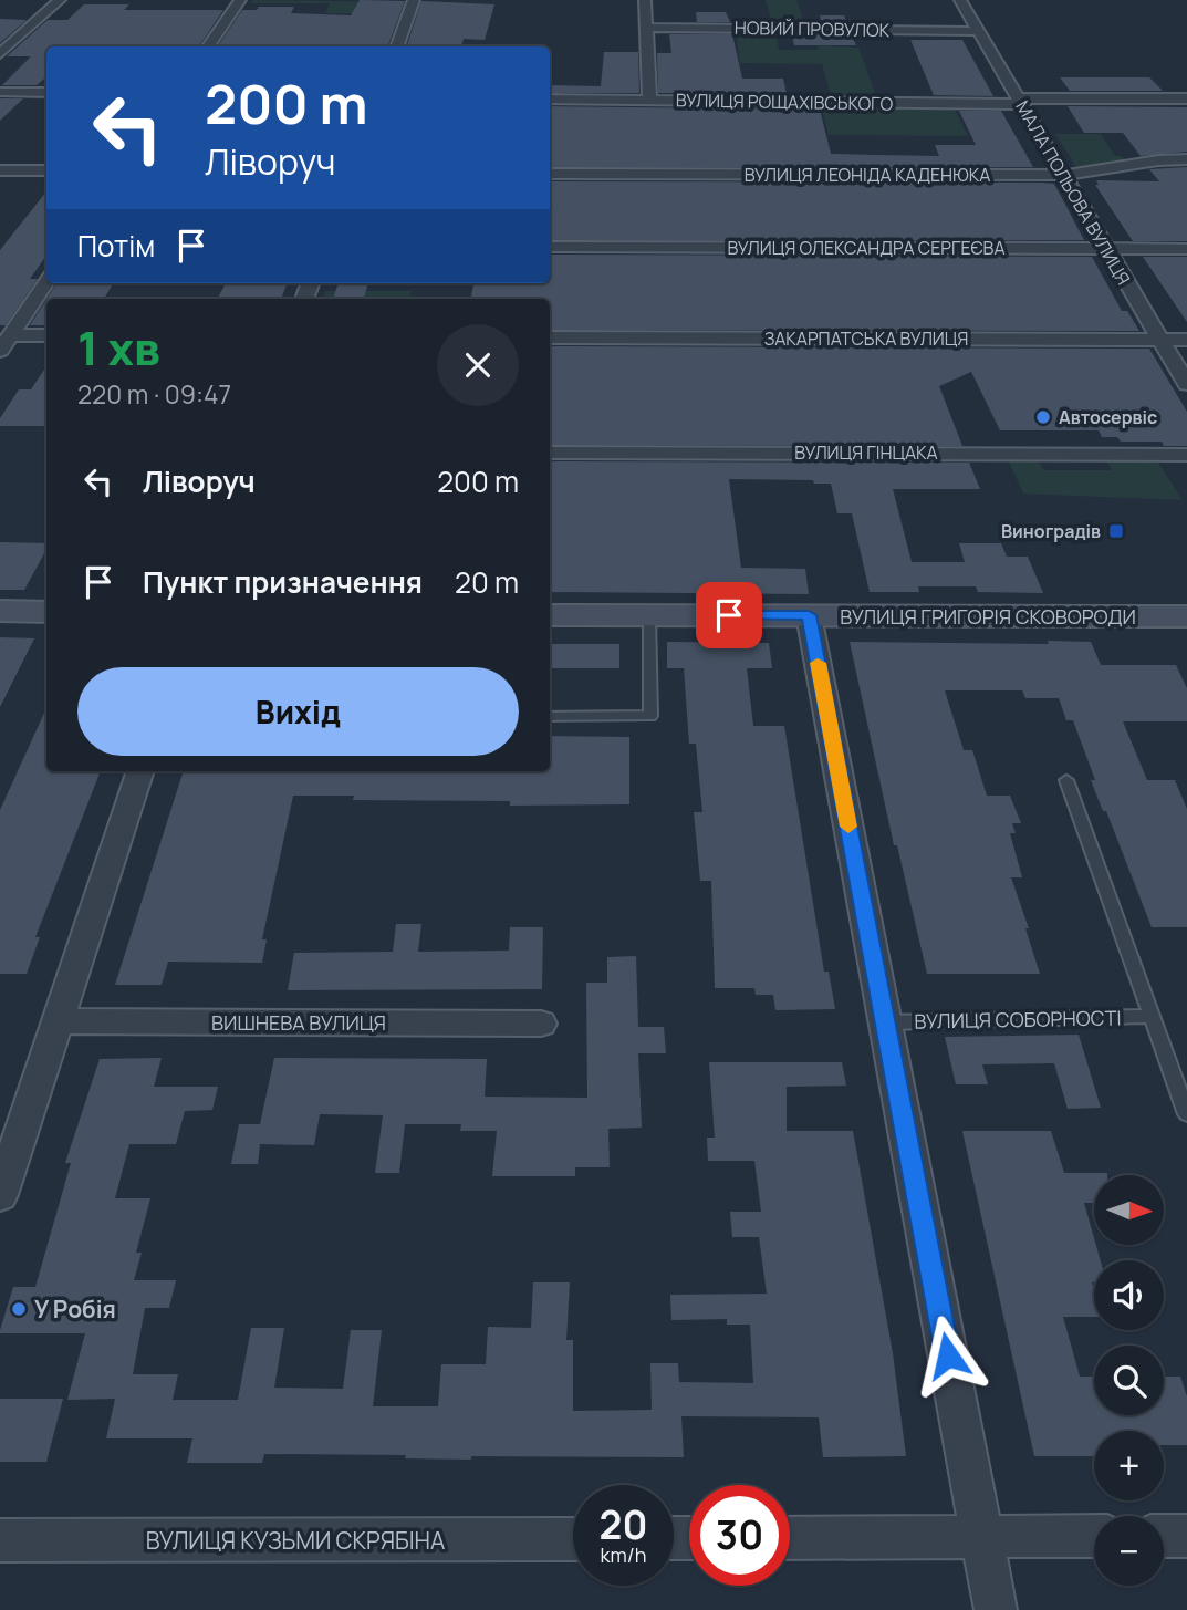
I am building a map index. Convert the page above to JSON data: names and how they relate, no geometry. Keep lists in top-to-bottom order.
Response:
{
  "streets": {
    "main road": ["ВУЛИЦЯ ГРИГОРІЯ СКОВОРОДИ"],
    "street": [
      "НОВИЙ ПРОВУЛОК",
      "ВУЛИЦЯ РОЩАХІВСЬКОГО",
      "ВУЛИЦЯ ЛЕОНІДА КАДЕНЮКА",
      "МАЛА ПОЛЬОВА ВУЛИЦЯ",
      "ВУЛИЦЯ ОЛЕКСАНДРА СЕРГЕЄВА",
      "ЗАКАРПАТСЬКА ВУЛИЦЯ",
      "ВУЛИЦЯ ГІНЦАКА",
      "ВУЛИЦЯ СОБОРНОСТІ",
      "ВИШНЕВА ВУЛИЦЯ",
      "ВУЛИЦЯ КУЗЬМИ СКРЯБІНА"
    ]
  },
  "crossings": [
    ["НОВИЙ ПРОВУЛОК", "МАЛА ПОЛЬОВА ВУЛИЦЯ"],
    ["ВУЛИЦЯ РОЩАХІВСЬКОГО", "МАЛА ПОЛЬОВА ВУЛИЦЯ"],
    ["ВУЛИЦЯ ЛЕОНІДА КАДЕНЮКА", "МАЛА ПОЛЬОВА ВУЛИЦЯ"],
    ["МАЛА ПОЛЬОВА ВУЛИЦЯ", "ВУЛИЦЯ ОЛЕКСАНДРА СЕРГЕЄВА"],
    ["МАЛА ПОЛЬОВА ВУЛИЦЯ", "ЗАКАРПАТСЬКА ВУЛИЦЯ"],
    ["ВУЛИЦЯ ГРИГОРІЯ СКОВОРОДИ", "ВУЛИЦЯ СОБОРНОСТІ"]
  ],
  "places": {
    "other": ["Автосервіс", "У Робія"],
    "transit": ["Виноградів"]
  },
  "north": "right",
  "page": {
    "turn": ["200 m", "Ліворуч"],
    "then": "Потім",
    "heading": ["1 хв", "220 m · 09:47"],
    "list": [
      {
        "name": "Ліворуч",
        "value": "200 m"
      },
      {
        "name": "Пункт призначення",
        "value": "20 m"
      }
    ],
    "buttons": "Вихід",
    "map_buttons": ["+", "−"],
    "speed": "20 km/h",
    "limit": "30"
  }
}
